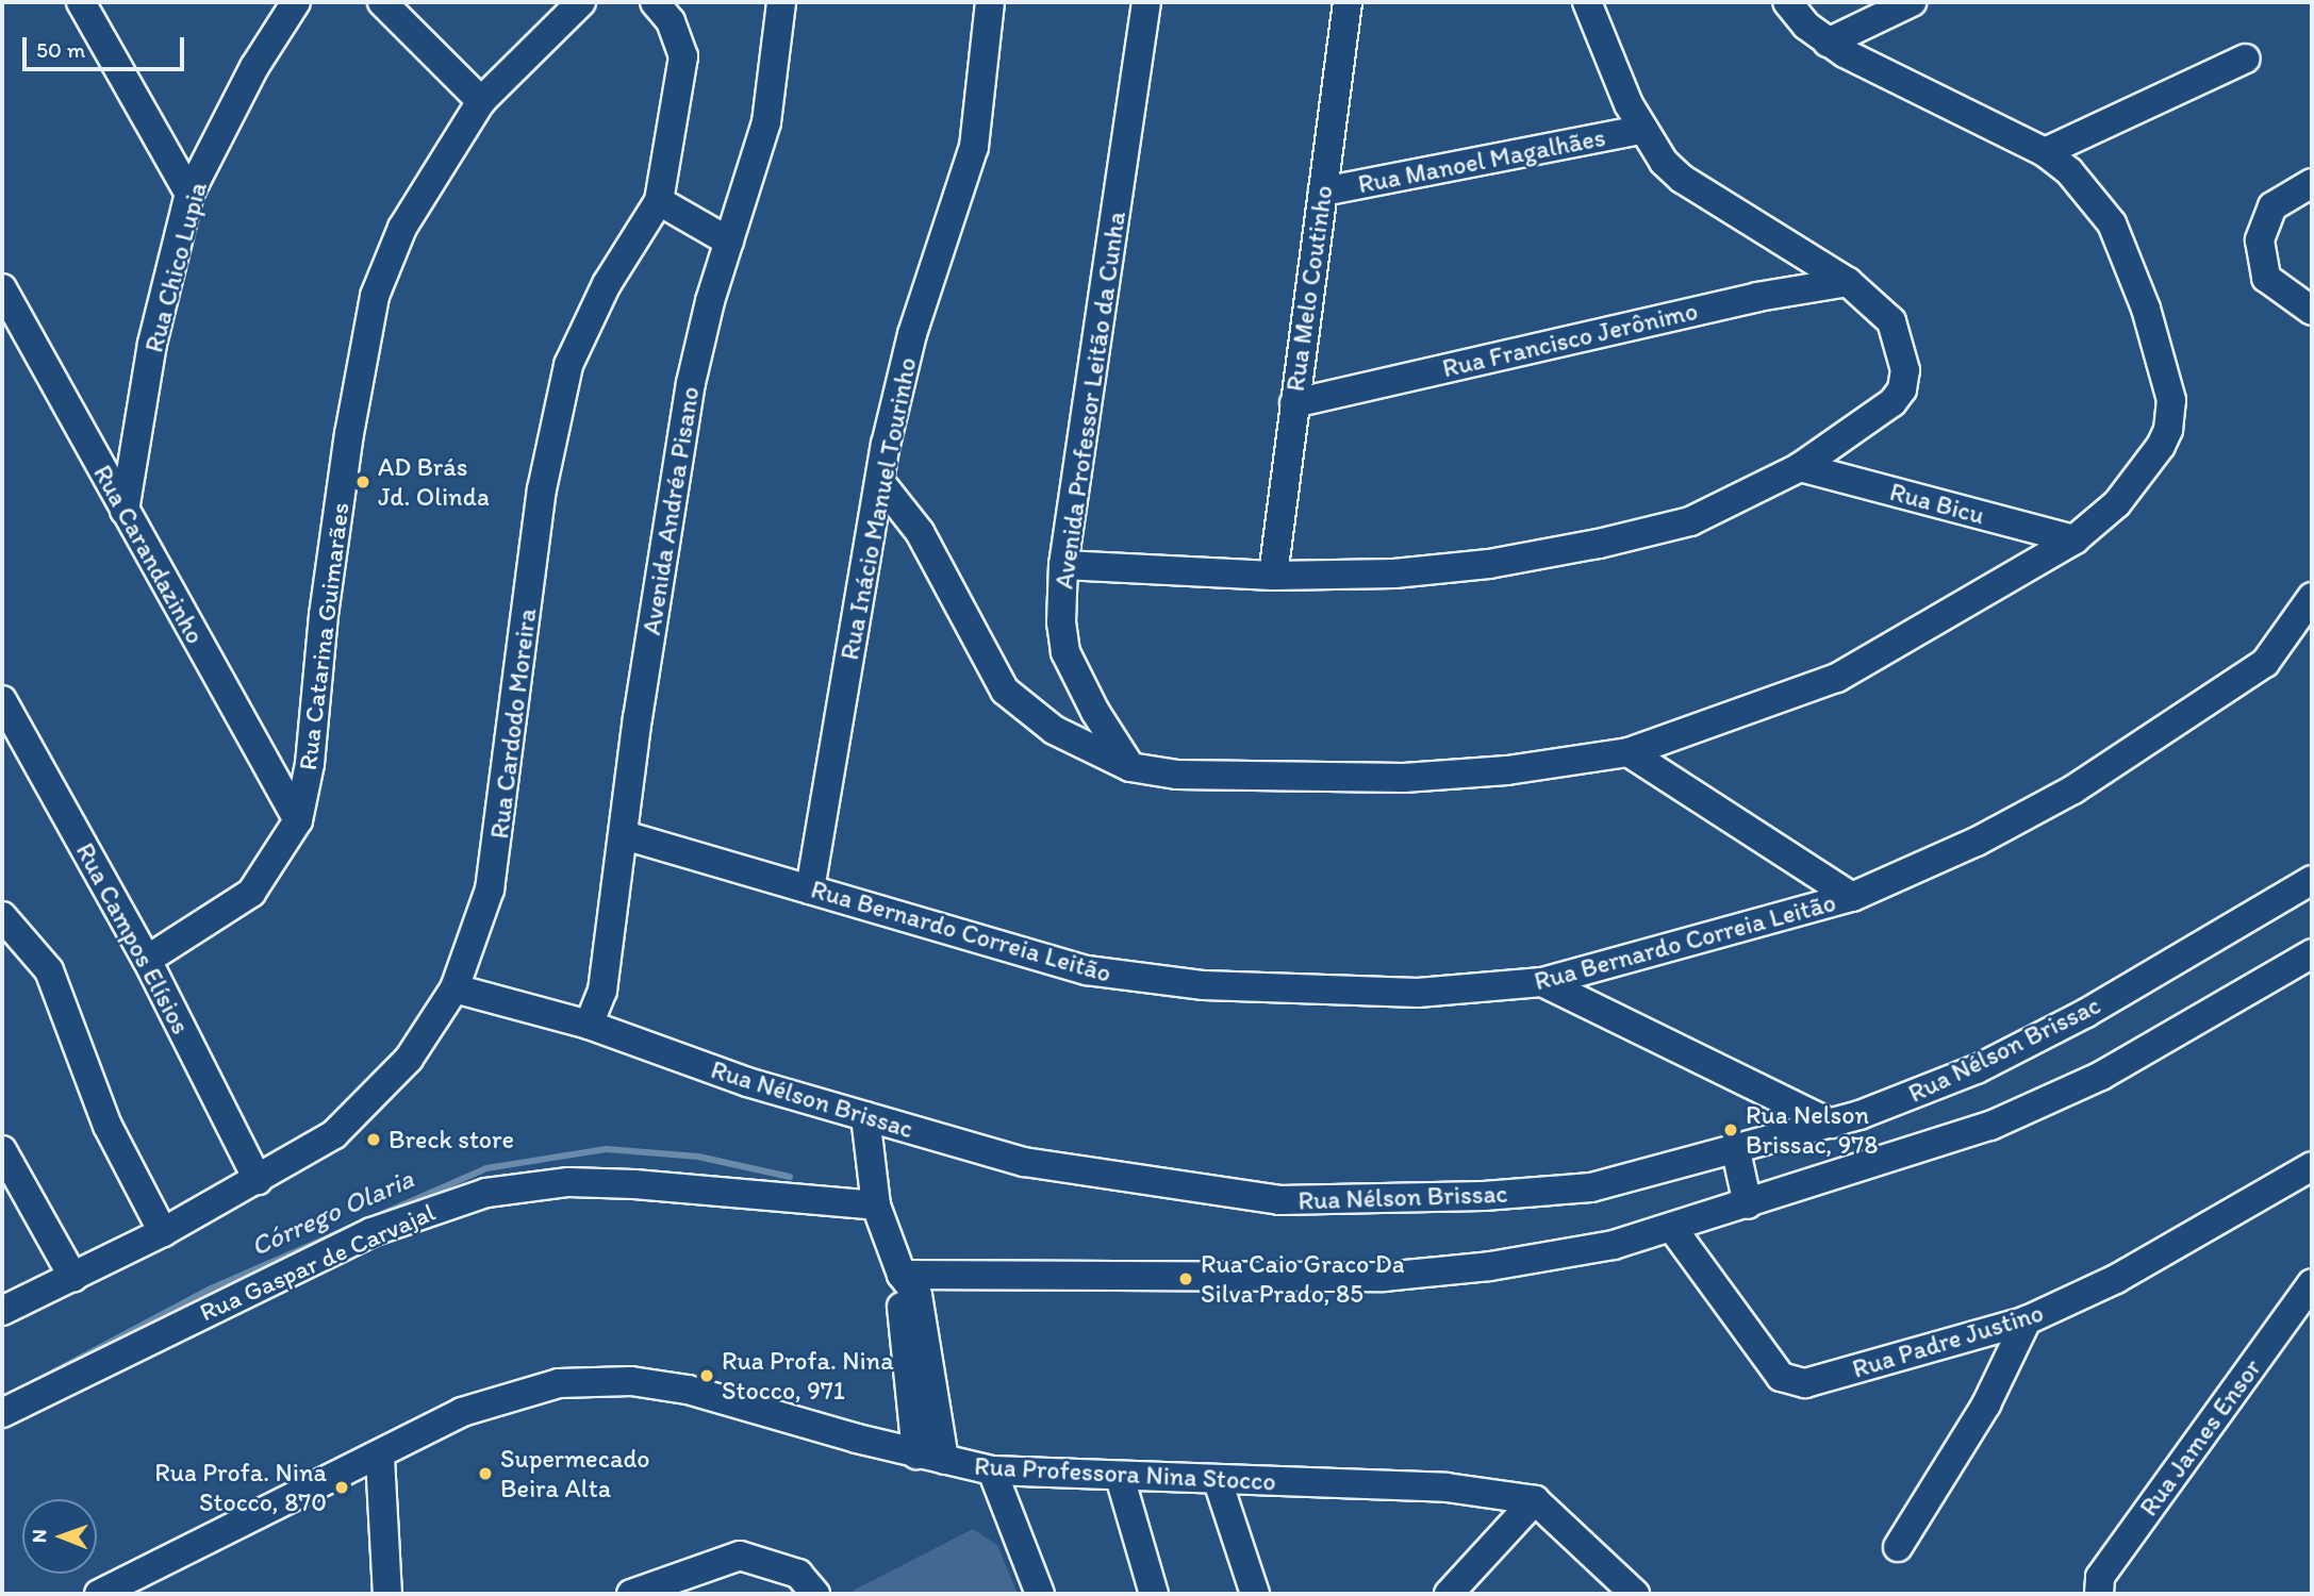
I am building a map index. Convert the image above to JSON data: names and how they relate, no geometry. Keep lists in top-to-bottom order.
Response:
{
  "streets": {
    "street": [
      "Rua Manoel Magalhães",
      "Rua Chico Lupia",
      "Rua Melo Coutinho",
      "Rua Francisco Jerônimo",
      "Avenida Professor Leitão da Cunha",
      "Rua Bicu",
      "Rua Inácio Manuel Tourinho",
      "Avenida Andréa Pisano",
      "Rua Carandazinho",
      "Rua Catarina Guimarães",
      "Rua Cardodo Moreira",
      "Rua Bernardo Correia Leitão",
      "Rua Campos Elísios",
      "Rua Nélson Brissac",
      "Rua Gaspar de Carvajal",
      "Rua Padre Justino",
      "Rua James Ensor",
      "Rua Professora Nina Stocco"
    ]
  },
  "crossings": [
    ["Rua Manoel Magalhães", "Rua Melo Coutinho"],
    ["Rua Chico Lupia", "Rua Carandazinho"],
    ["Rua Melo Coutinho", "Rua Francisco Jerônimo"],
    ["Rua Inácio Manuel Tourinho", "Rua Bernardo Correia Leitão"],
    ["Avenida Andréa Pisano", "Rua Bernardo Correia Leitão"],
    ["Avenida Andréa Pisano", "Rua Nélson Brissac"],
    ["Rua Carandazinho", "Rua Catarina Guimarães"],
    ["Rua Catarina Guimarães", "Rua Campos Elísios"],
    ["Rua Cardodo Moreira", "Rua Campos Elísios"],
    ["Rua Cardodo Moreira", "Rua Nélson Brissac"]
  ],
  "water": ["Córrego Olaria"],
  "places": [
    "AD Brás Jd. Olinda",
    "Rua Nelson Brissac, 978",
    "Breck store",
    "Rua Caio Graco Da Silva Prado, 85",
    "Rua Profa. Nina Stocco, 971",
    "Supermecado Beira Alta",
    "Rua Profa. Nina Stocco, 870"
  ],
  "scale_bar": "50 m",
  "north": "left"
}
